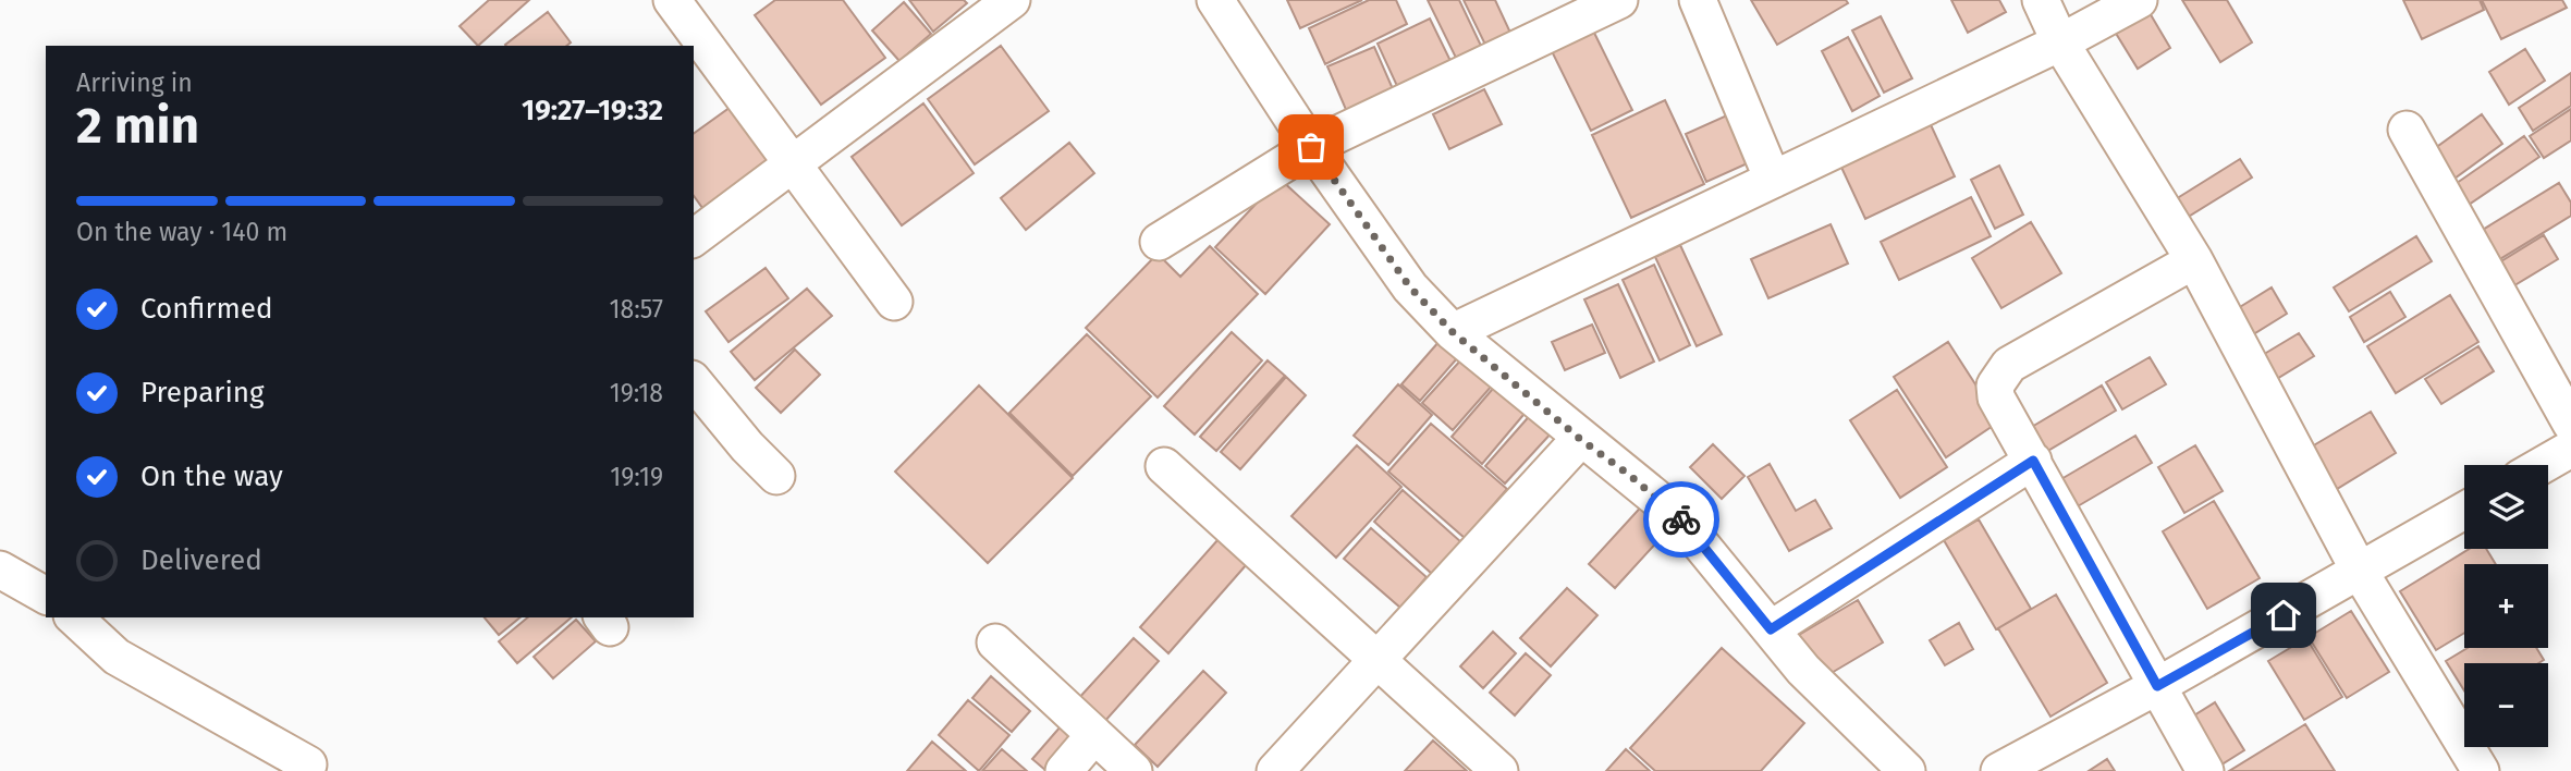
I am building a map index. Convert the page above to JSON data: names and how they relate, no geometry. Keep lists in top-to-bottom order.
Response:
{
  "page": {
    "heading": ["2 min", "Arriving in", "19:27–19:32"],
    "bar": "On the way · 140 m",
    "list": [
      ["Confirmed", "18:57"],
      ["Preparing", "19:18"],
      ["On the way", "19:19"],
      "Delivered"
    ],
    "map_buttons": ["+", "−"]
  }
}
